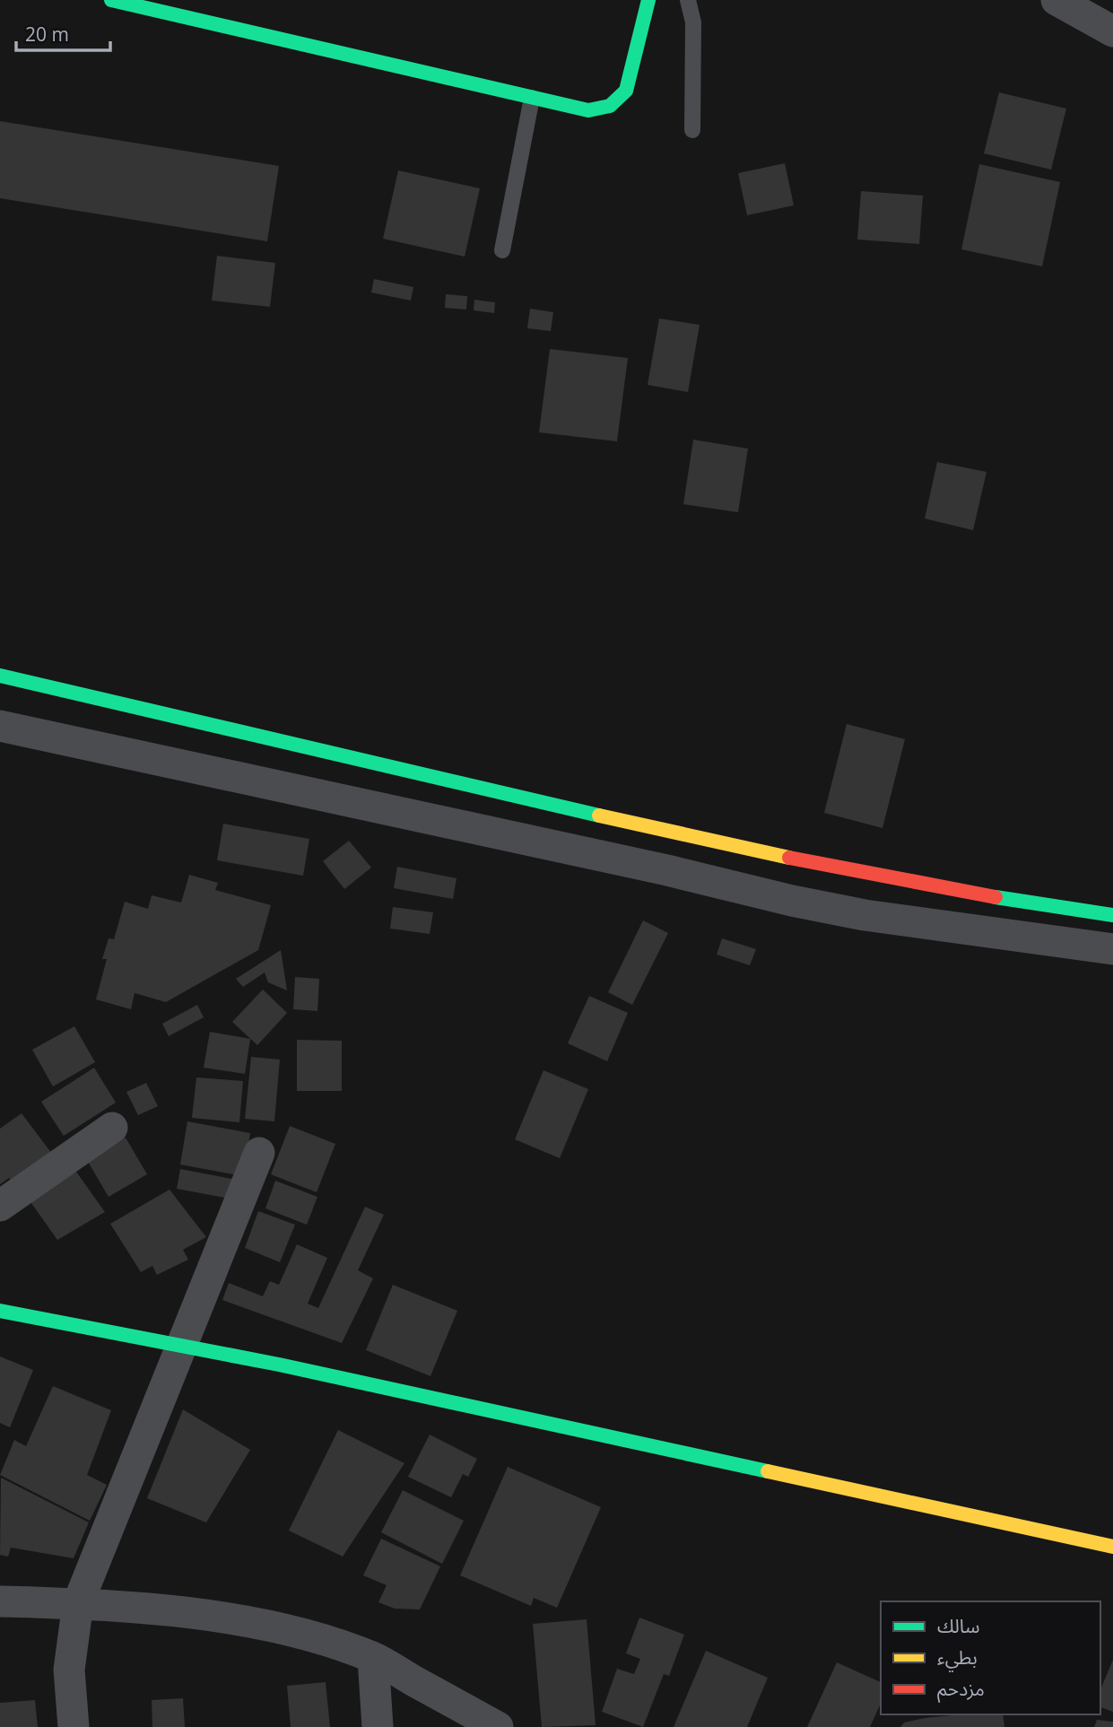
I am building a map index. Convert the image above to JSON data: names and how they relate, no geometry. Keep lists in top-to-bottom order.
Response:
{
  "legend": ["سالك", "بطيء", "مزدحم"],
  "scale_bar": "20 m"
}
